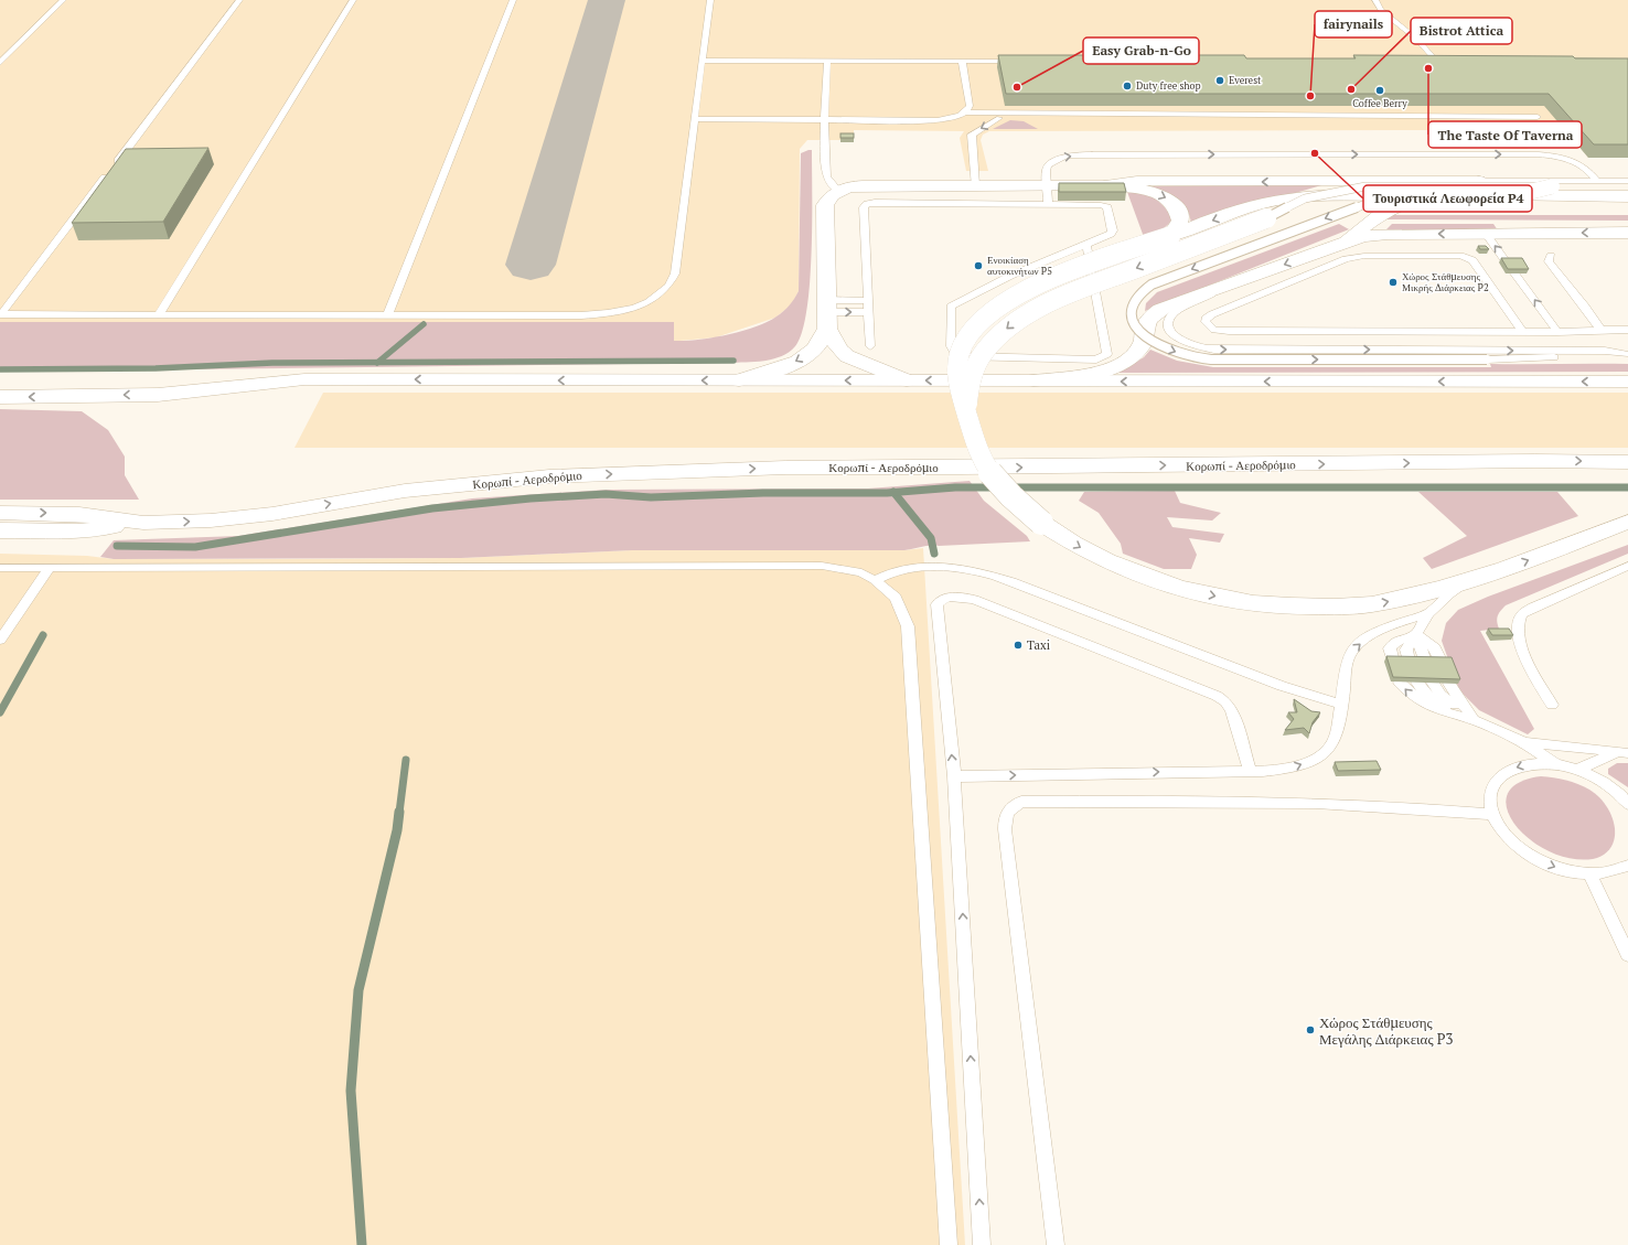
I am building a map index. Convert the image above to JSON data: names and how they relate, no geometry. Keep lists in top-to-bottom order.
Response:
{
  "streets": {
    "main road": ["Κορωπί - Αεροδρόμιο"]
  },
  "places": [
    "The Taste Of Taverna",
    "Everest",
    "Duty free shop",
    "Easy Grab-n-Go",
    "Bistrot Attica",
    "Coffee Berry",
    "fairynails",
    "Τουριστικά Λεωφορεία P4",
    "Ενοικίαση αυτοκινήτων P5",
    "Χώρος Στάθμευσης Μικρής Διάρκειας P2",
    "Taxi",
    "Χώρος Στάθμευσης Μεγάλης Διάρκειας P3"
  ]
}
